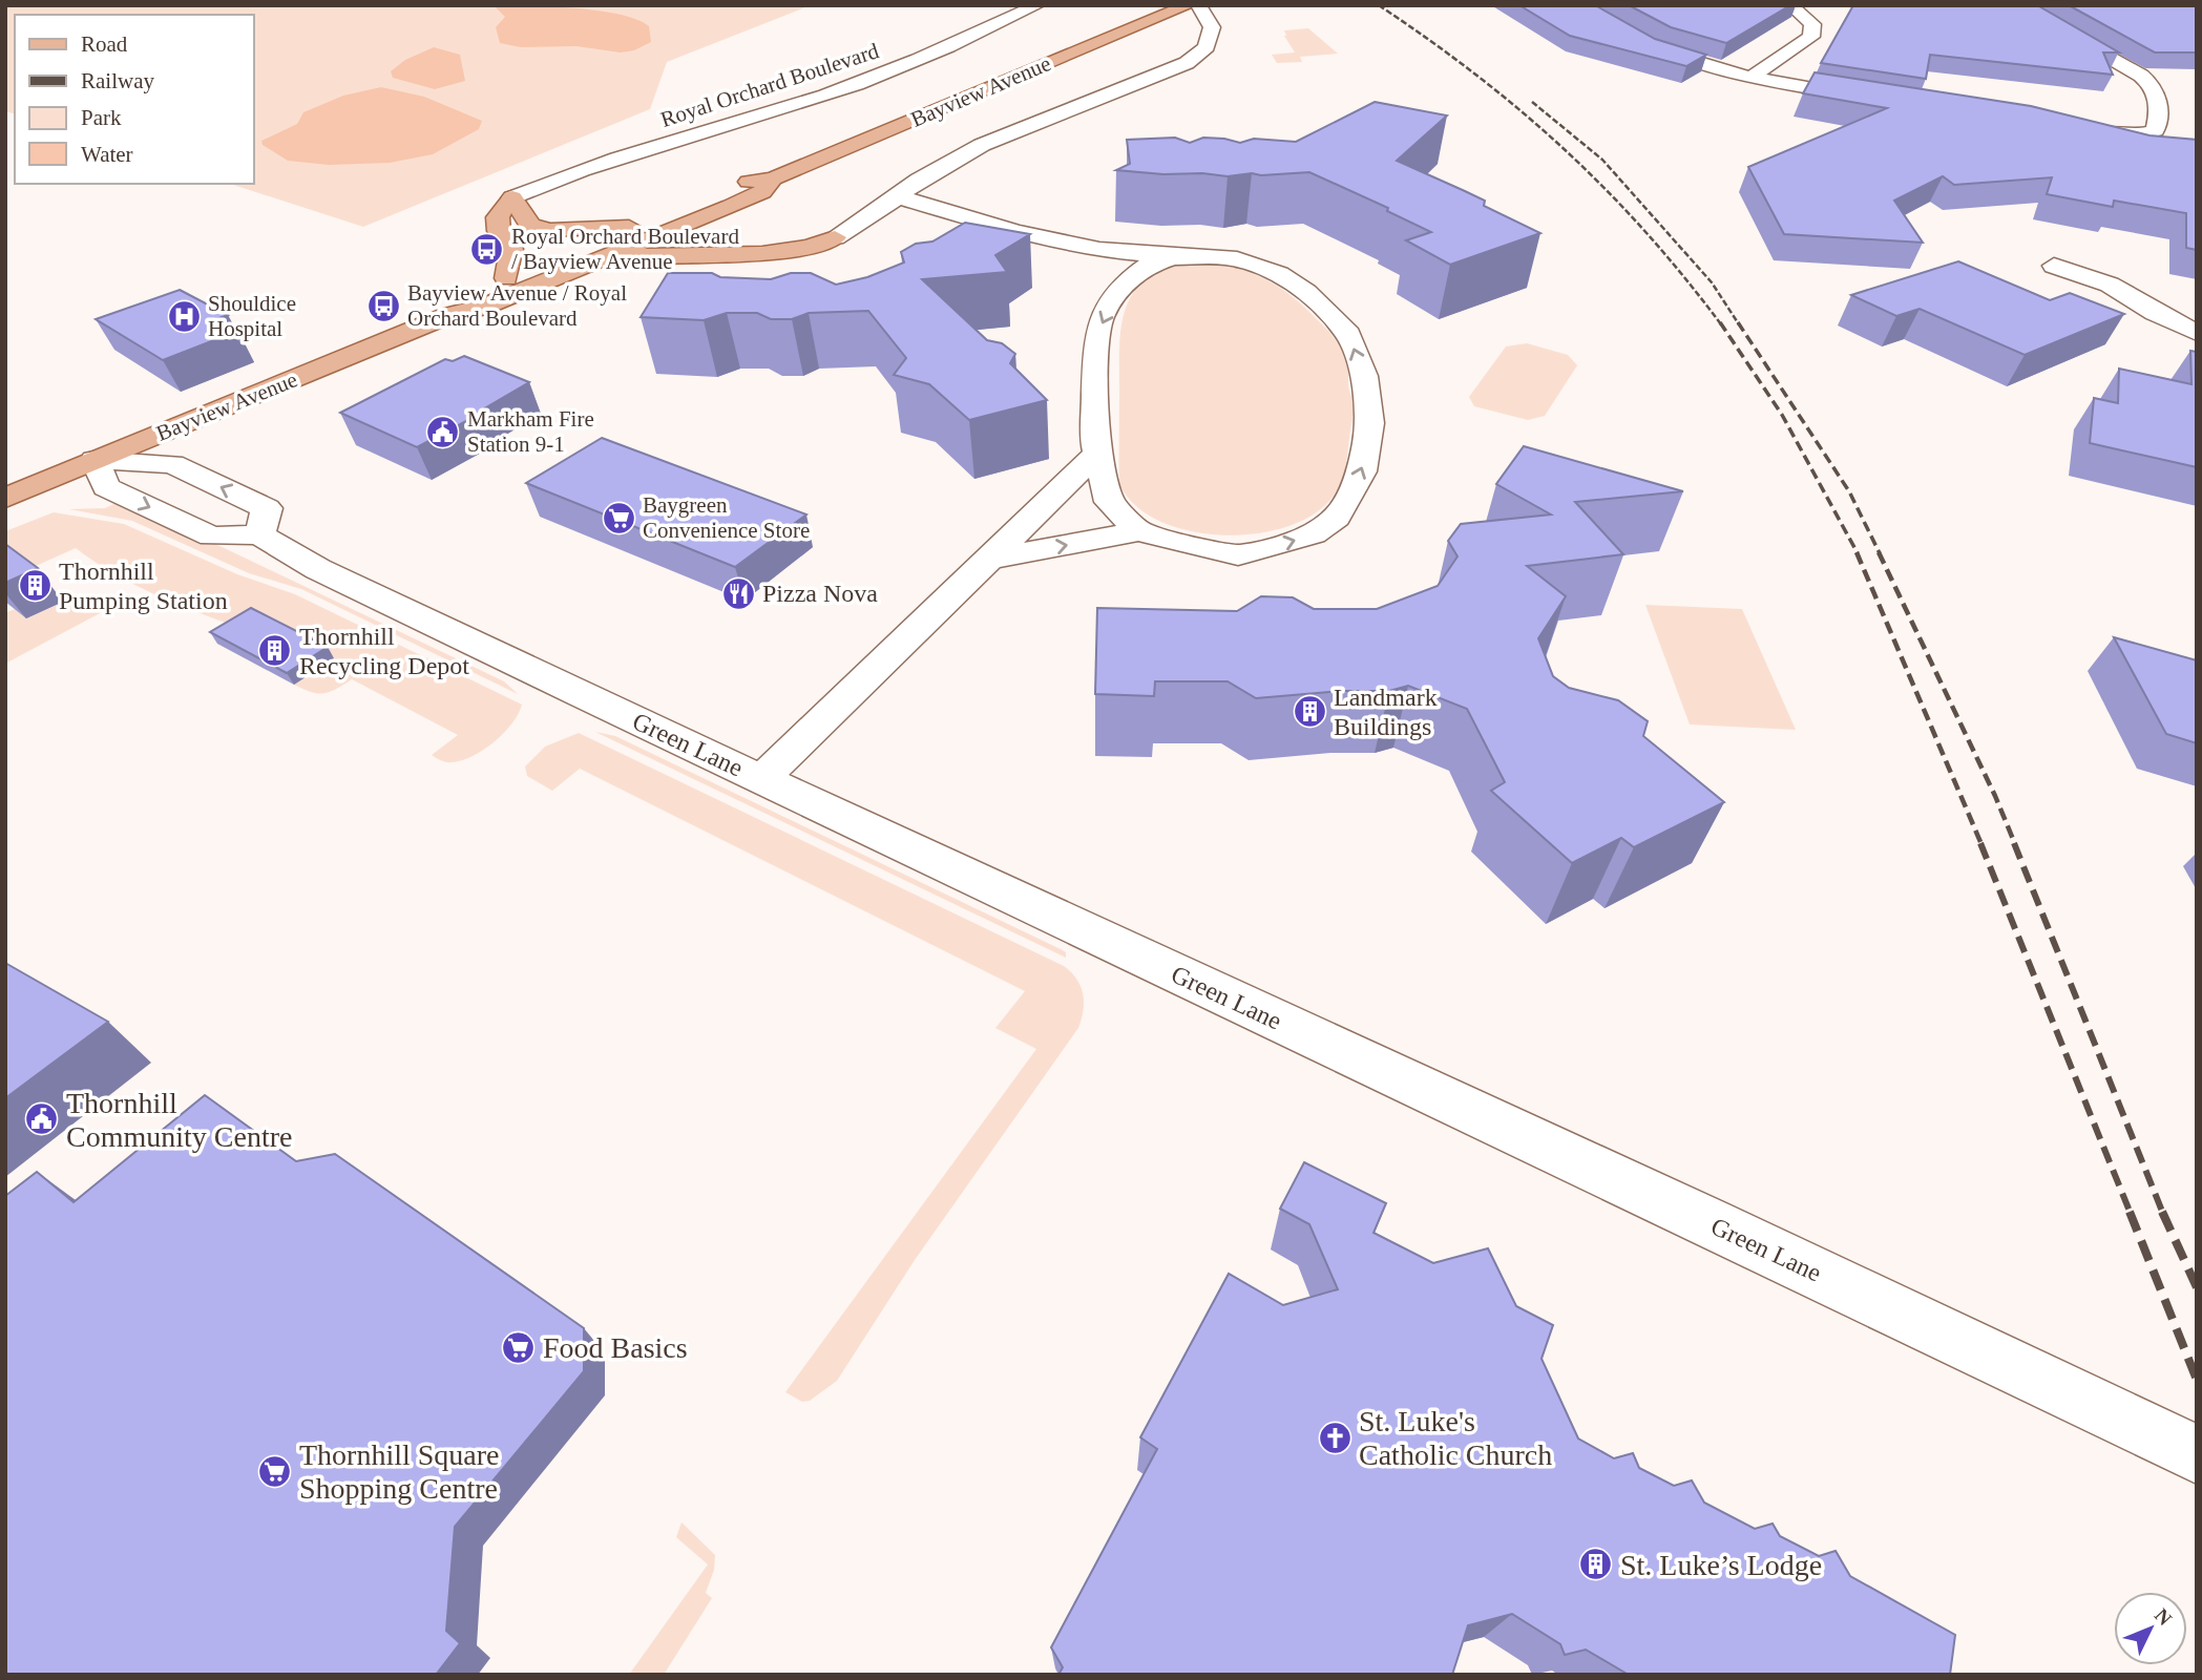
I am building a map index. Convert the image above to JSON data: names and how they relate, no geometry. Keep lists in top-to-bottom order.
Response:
{
  "streets": {
    "main road": ["Bayview Avenue"],
    "street": ["Royal Orchard Boulevard", "Green Lane"]
  },
  "places": {
    "bus stop": ["Royal Orchard Boulevard / Bayview Avenue", "Bayview Avenue / Royal Orchard Boulevard"],
    "hospital": ["Shouldice Hospital"],
    "public building": ["Markham Fire Station 9-1", "Thornhill Community Centre"],
    "supermarket": ["Baygreen Convenience Store", "Food Basics", "Thornhill Square Shopping Centre"],
    "building": [
      "Thornhill Pumping Station",
      "Thornhill Recycling Depot",
      "Landmark Buildings",
      "St. Luke’s Lodge"
    ],
    "restaurant": ["Pizza Nova"],
    "church": ["St. Luke's Catholic Church"]
  },
  "legend": [
    "Road",
    "Railway",
    "Park",
    "Water"
  ],
  "north": "top right"
}
